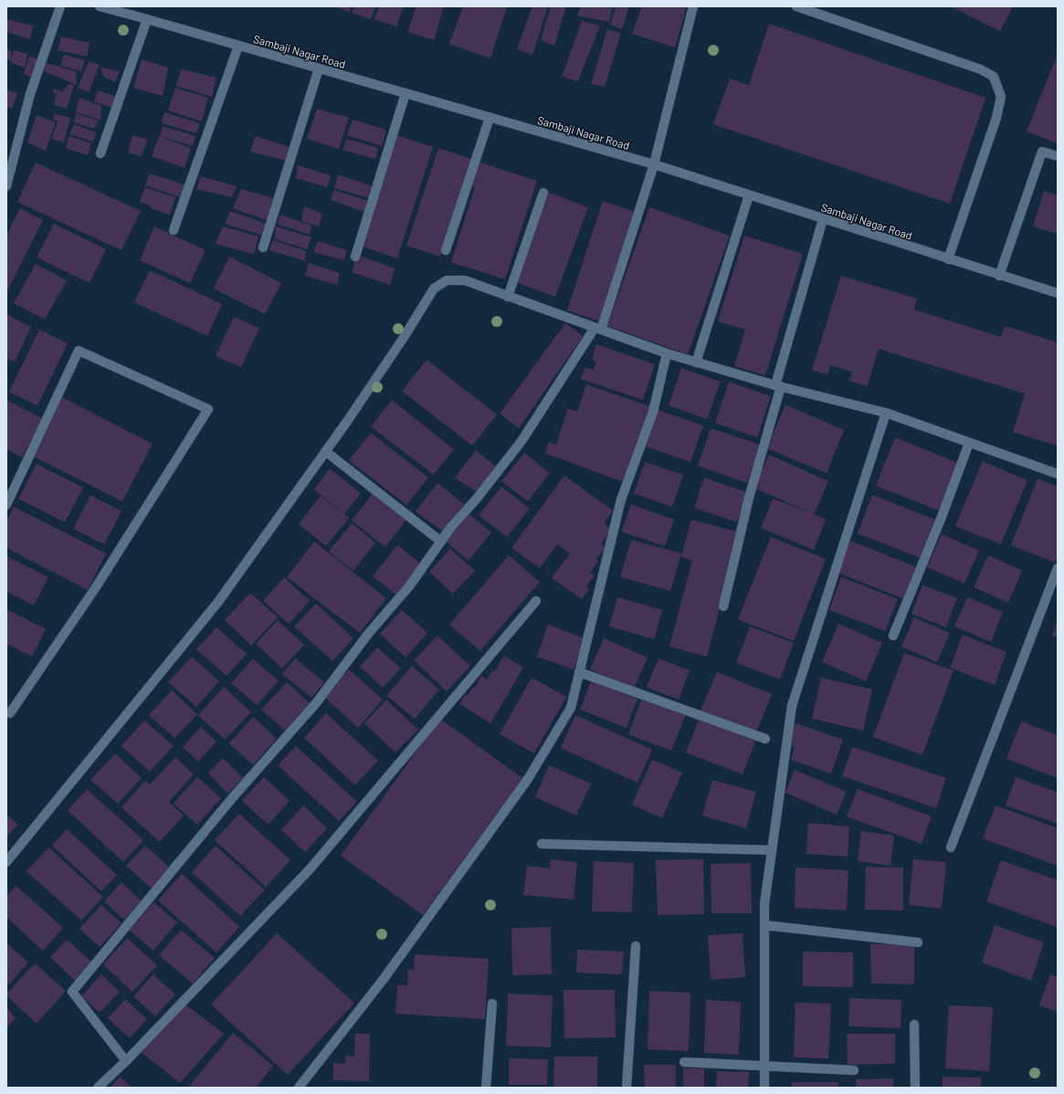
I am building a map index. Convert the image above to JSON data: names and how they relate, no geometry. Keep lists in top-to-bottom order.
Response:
{
  "streets": {
    "street": ["Sambaji Nagar Road"]
  }
}
